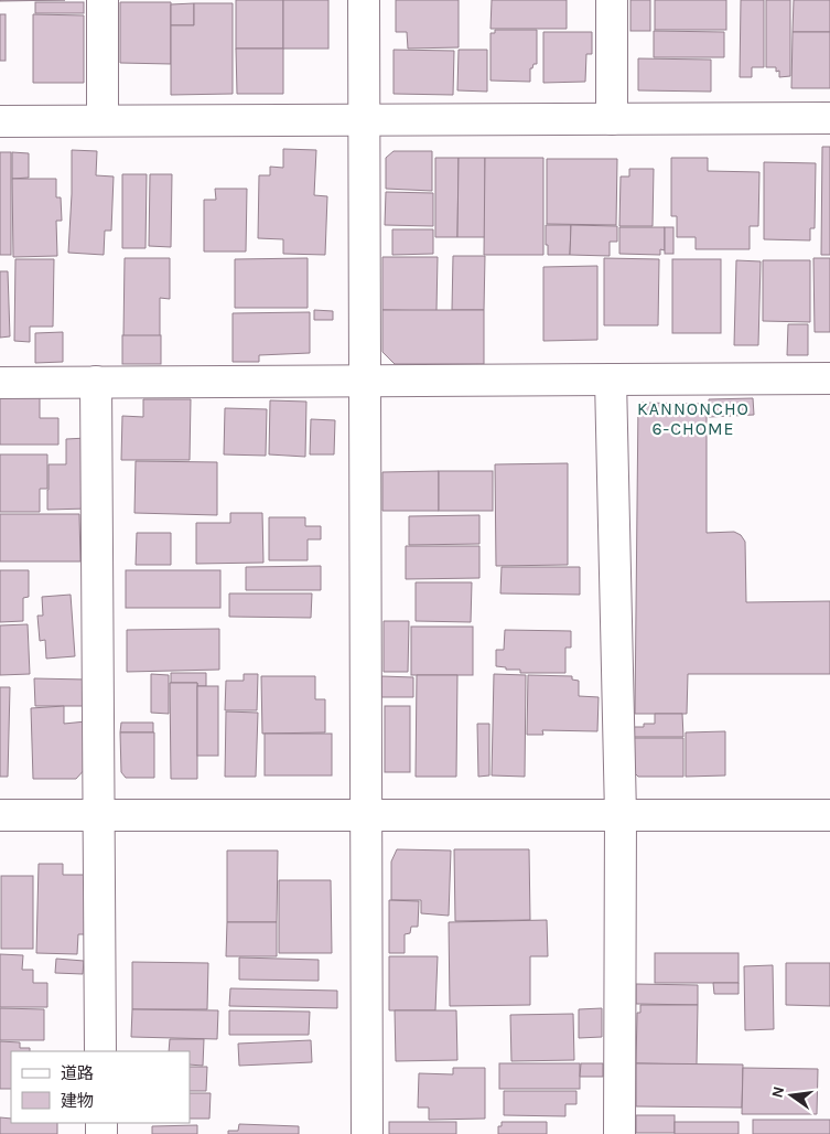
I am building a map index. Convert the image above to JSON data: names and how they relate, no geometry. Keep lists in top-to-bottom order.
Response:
{
  "districts": ["KANNONCHO 6-CHOME"],
  "legend": ["道路", "建物"],
  "north": "left"
}
